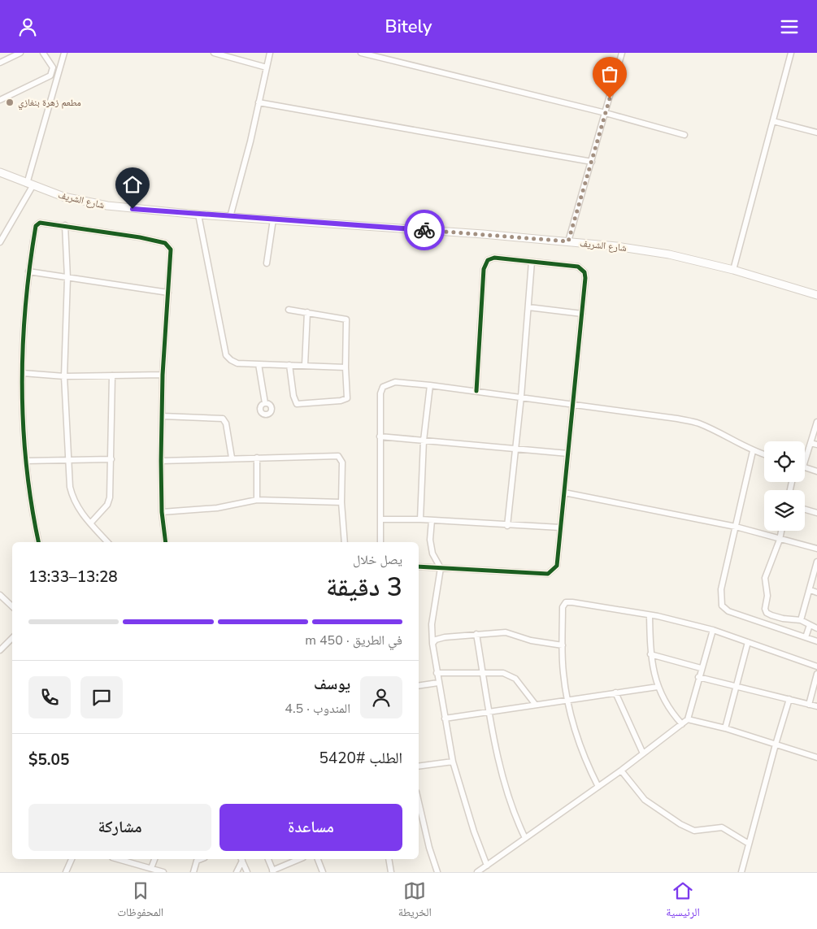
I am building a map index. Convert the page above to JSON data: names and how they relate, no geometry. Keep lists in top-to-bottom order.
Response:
{
  "streets": {
    "main road": ["شارع الشريف"]
  },
  "places": ["مطعم زهرة بنغازي"],
  "page": {
    "header": "Bitely",
    "heading": ["3 دقيقة", "يصل خلال", "13:28–13:33"],
    "panel": [
      "يوسف",
      "المندوب · 4.5",
      "الطلب #5420",
      "$5.05"
    ],
    "bar": "في الطريق · 450 m",
    "buttons": ["مساعدة", "مشاركة"],
    "tabs": ["الرئيسية", "الخريطة", "المحفوظات"]
  }
}
